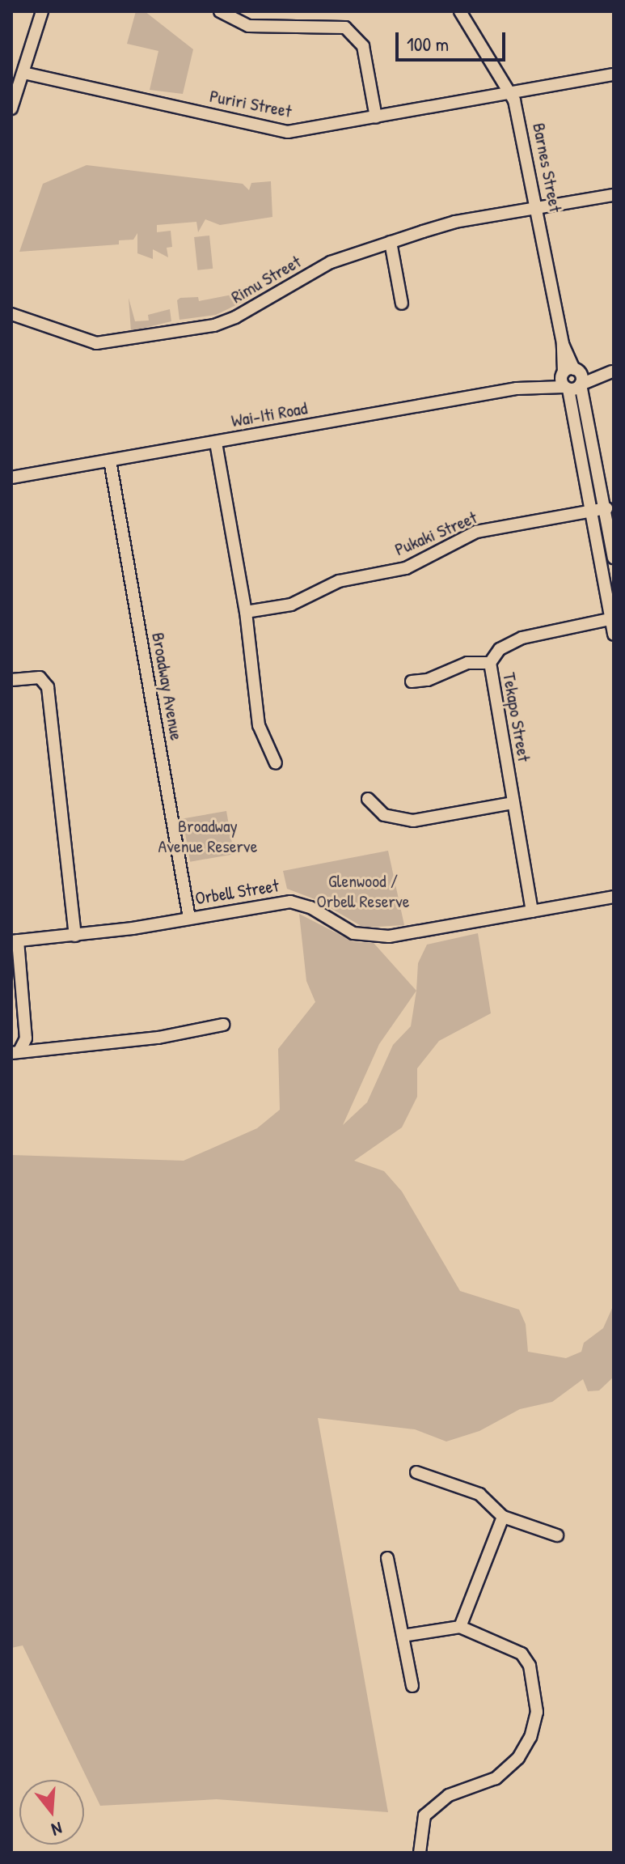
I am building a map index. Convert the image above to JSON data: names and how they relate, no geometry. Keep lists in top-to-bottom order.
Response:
{
  "streets": {
    "street": [
      "Puriri Street",
      "Barnes Street",
      "Rimu Street",
      "Wai-Iti Road",
      "Pukaki Street",
      "Broadway Avenue",
      "Tekapo Street",
      "Orbell Street"
    ]
  },
  "crossings": [
    ["Puriri Street", "Barnes Street"],
    ["Barnes Street", "Rimu Street"],
    ["Barnes Street", "Wai-Iti Road"],
    ["Wai-Iti Road", "Broadway Avenue"],
    ["Broadway Avenue", "Orbell Street"],
    ["Tekapo Street", "Orbell Street"]
  ],
  "parks": ["Broadway Avenue Reserve", "Glenwood / Orbell Reserve"],
  "scale_bar": "100 m",
  "north": "bottom"
}
